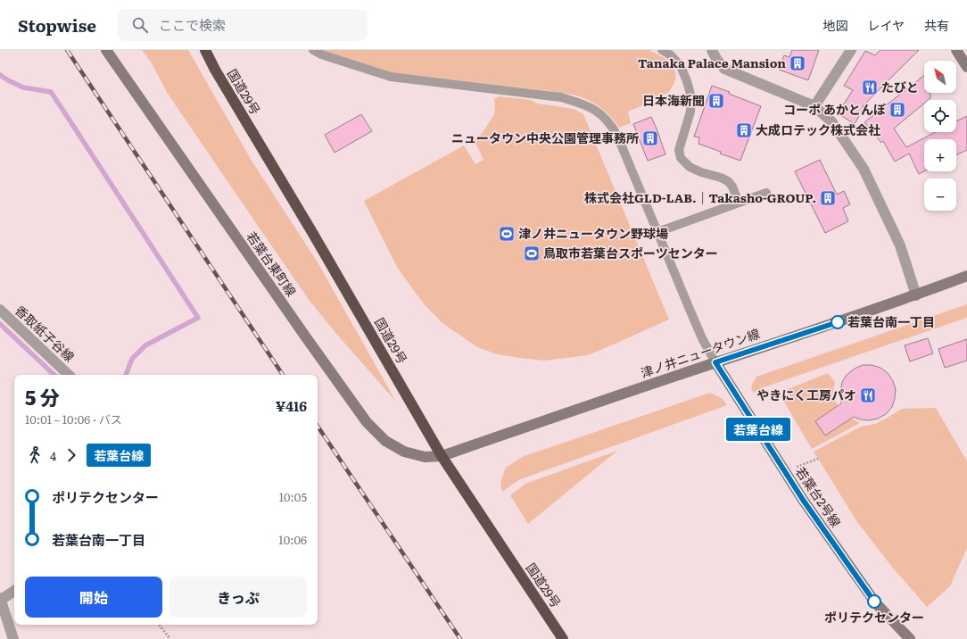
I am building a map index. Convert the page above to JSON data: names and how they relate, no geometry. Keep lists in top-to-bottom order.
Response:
{
  "streets": {
    "highway": ["国道29号"],
    "street": [
      "若葉台東町線",
      "香取紙子谷線",
      "津ノ井ニュータウン線",
      "若葉台2号線"
    ]
  },
  "crossings": [
    ["国道29号", "若葉台東町線"],
    ["国道29号", "津ノ井ニュータウン線"],
    ["若葉台東町線", "津ノ井ニュータウン線"],
    ["津ノ井ニュータウン線", "若葉台2号線"]
  ],
  "places": {
    "building": [
      "Tanaka Palace Mansion",
      "日本海新聞",
      "コーポ あかとんぼ",
      "大成ロテック株式会社",
      "ニュータウン中央公園管理事務所",
      "株式会社GLD-LAB.｜Takasho-GROUP."
    ],
    "restaurant": ["たびと", "やきにく工房パオ"],
    "sports": ["津ノ井ニュータウン野球場", "鳥取市若葉台スポーツセンター"],
    "other": ["若葉台南一丁目", "ポリテクセンター"]
  },
  "lines": ["bus line 若葉台線"],
  "north": "top left",
  "page": {
    "header": "Stopwise",
    "search": "ここで検索",
    "nav": ["地図", "レイヤ", "共有"],
    "on_map": "若葉台線",
    "map_buttons": ["+", "−"],
    "heading": ["5 分", "10:01 – 10:06 · バス", "¥416"],
    "legs": ["4", "若葉台線"],
    "list": [
      {
        "name": "ポリテクセンター",
        "value": "10:05"
      },
      {
        "name": "若葉台南一丁目",
        "value": "10:06"
      }
    ],
    "buttons": ["開始", "きっぷ"]
  }
}
